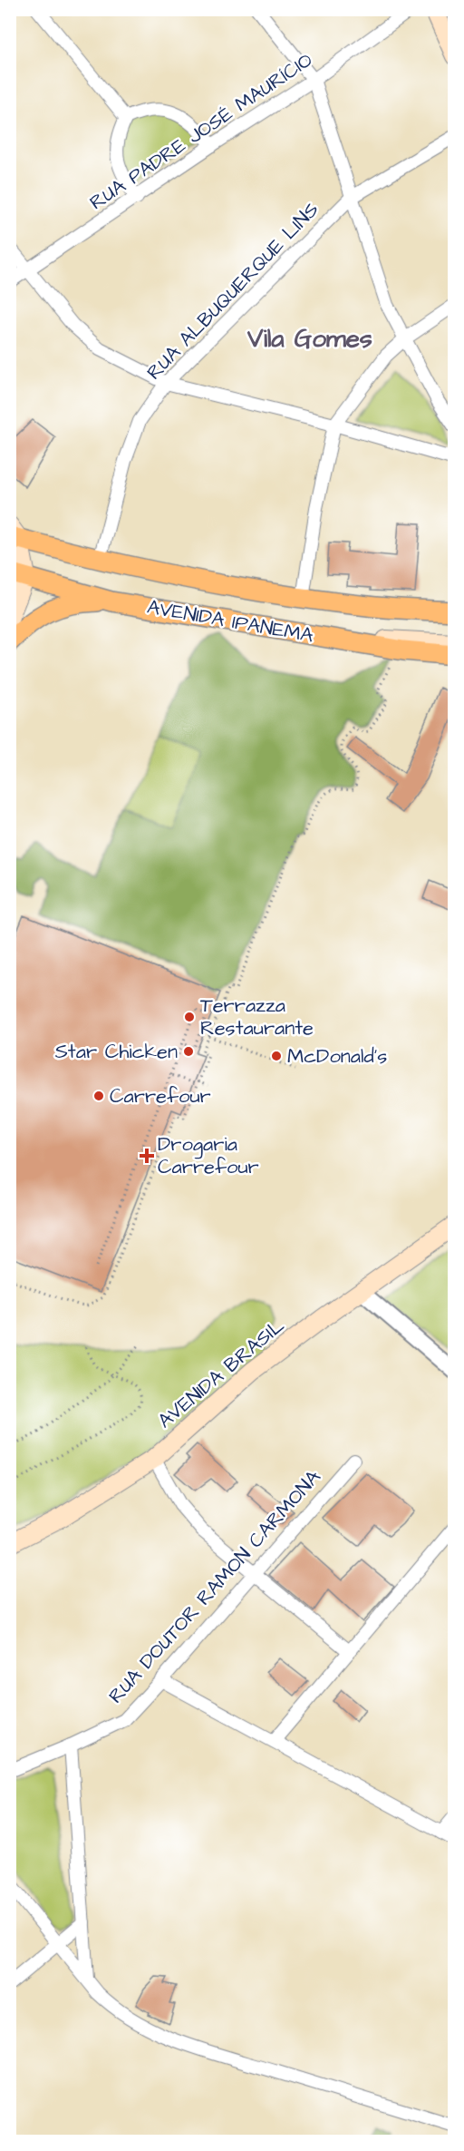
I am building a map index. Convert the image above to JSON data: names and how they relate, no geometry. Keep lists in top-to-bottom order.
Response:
{
  "streets": {
    "main road": ["AVENIDA IPANEMA", "AVENIDA BRASIL"],
    "street": ["RUA PADRE JOSÉ MAURÍCIO", "RUA ALBUQUERQUE LINS", "RUA DOUTOR RAMON CARMONA"]
  },
  "crossings": [
    ["RUA ALBUQUERQUE LINS", "AVENIDA IPANEMA"]
  ],
  "districts": ["Vila Gomes"],
  "places": {
    "other": [
      "Terrazza Restaurante",
      "Star Chicken",
      "McDonald's",
      "Carrefour"
    ],
    "health": ["Drogaria Carrefour"]
  }
}
